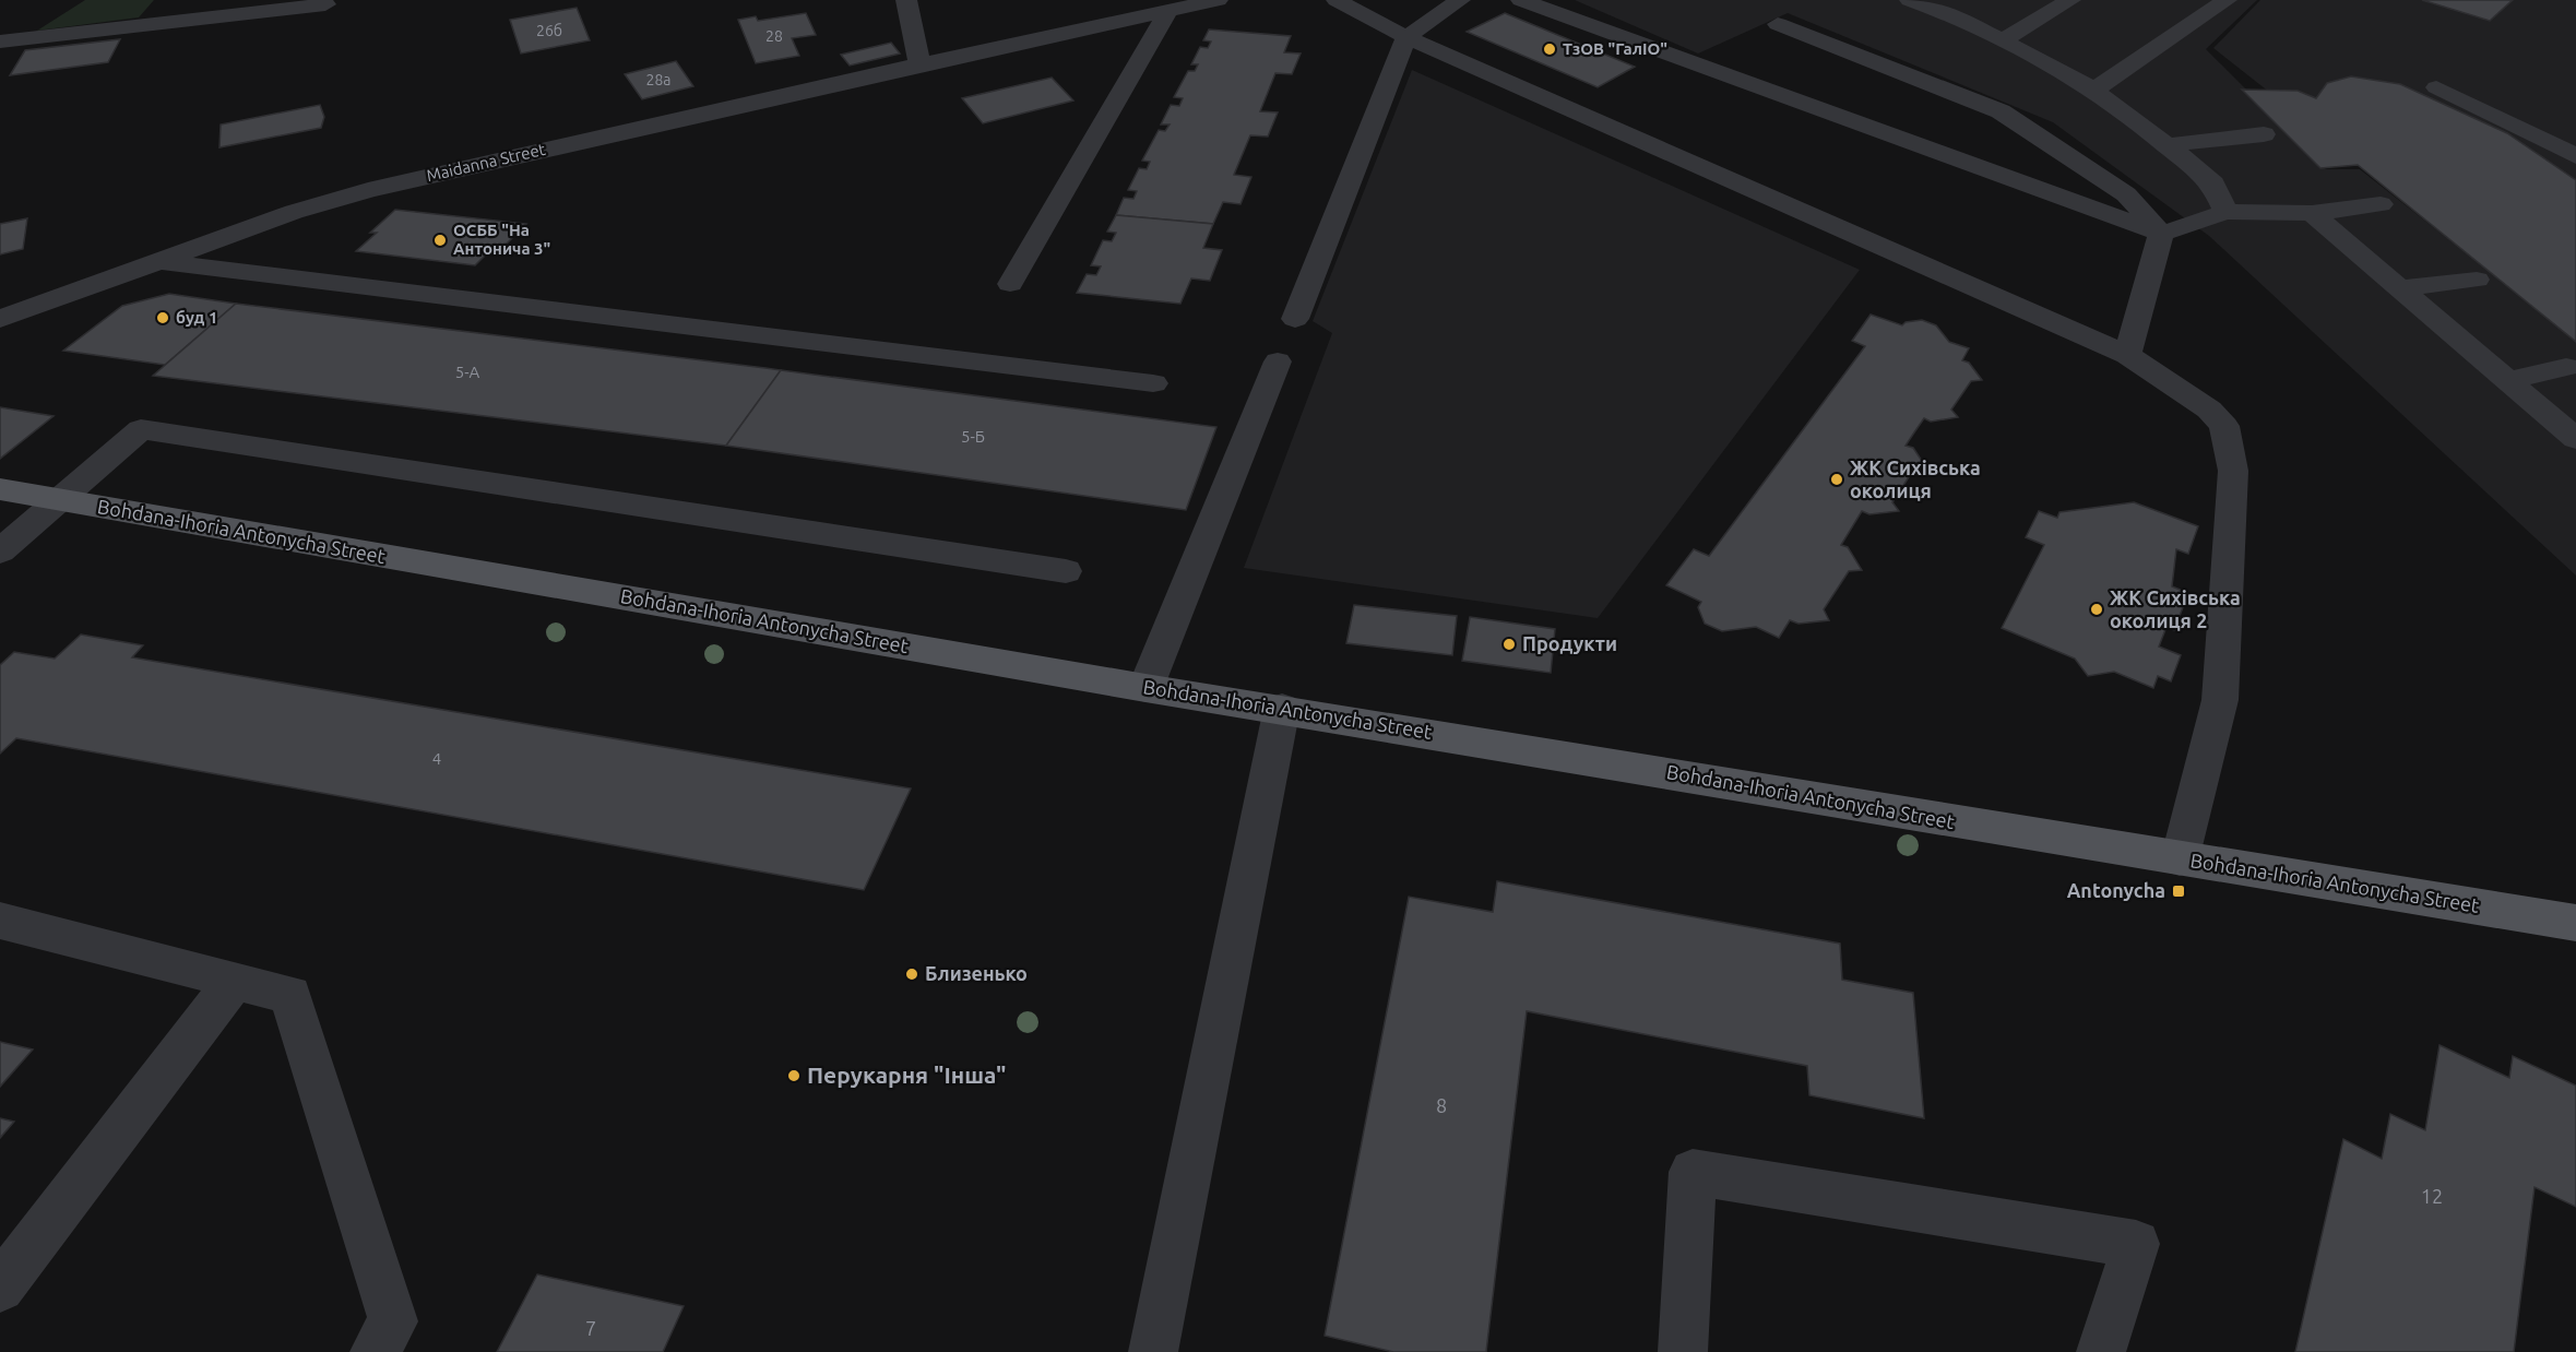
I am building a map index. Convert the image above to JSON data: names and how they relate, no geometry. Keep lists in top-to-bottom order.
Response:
{
  "streets": {
    "main road": ["Bohdana-Ihoria Antonycha Street"],
    "street": ["Maidanna Street"]
  },
  "places": {
    "other": [
      "ТзОВ \"ГалІО\"",
      "ОСББ \"На Антонича 3\"",
      "буд 1",
      "ЖК Сихівська околиця",
      "ЖК Сихівська околиця 2",
      "Продукти",
      "Близенько",
      "Перукарня \"Інша\""
    ],
    "transit": ["Antonycha"]
  },
  "house_numbers": [
    "26б",
    "28",
    "28а",
    "5-А",
    "5-Б",
    "4",
    "8",
    "12",
    "7"
  ]
}
